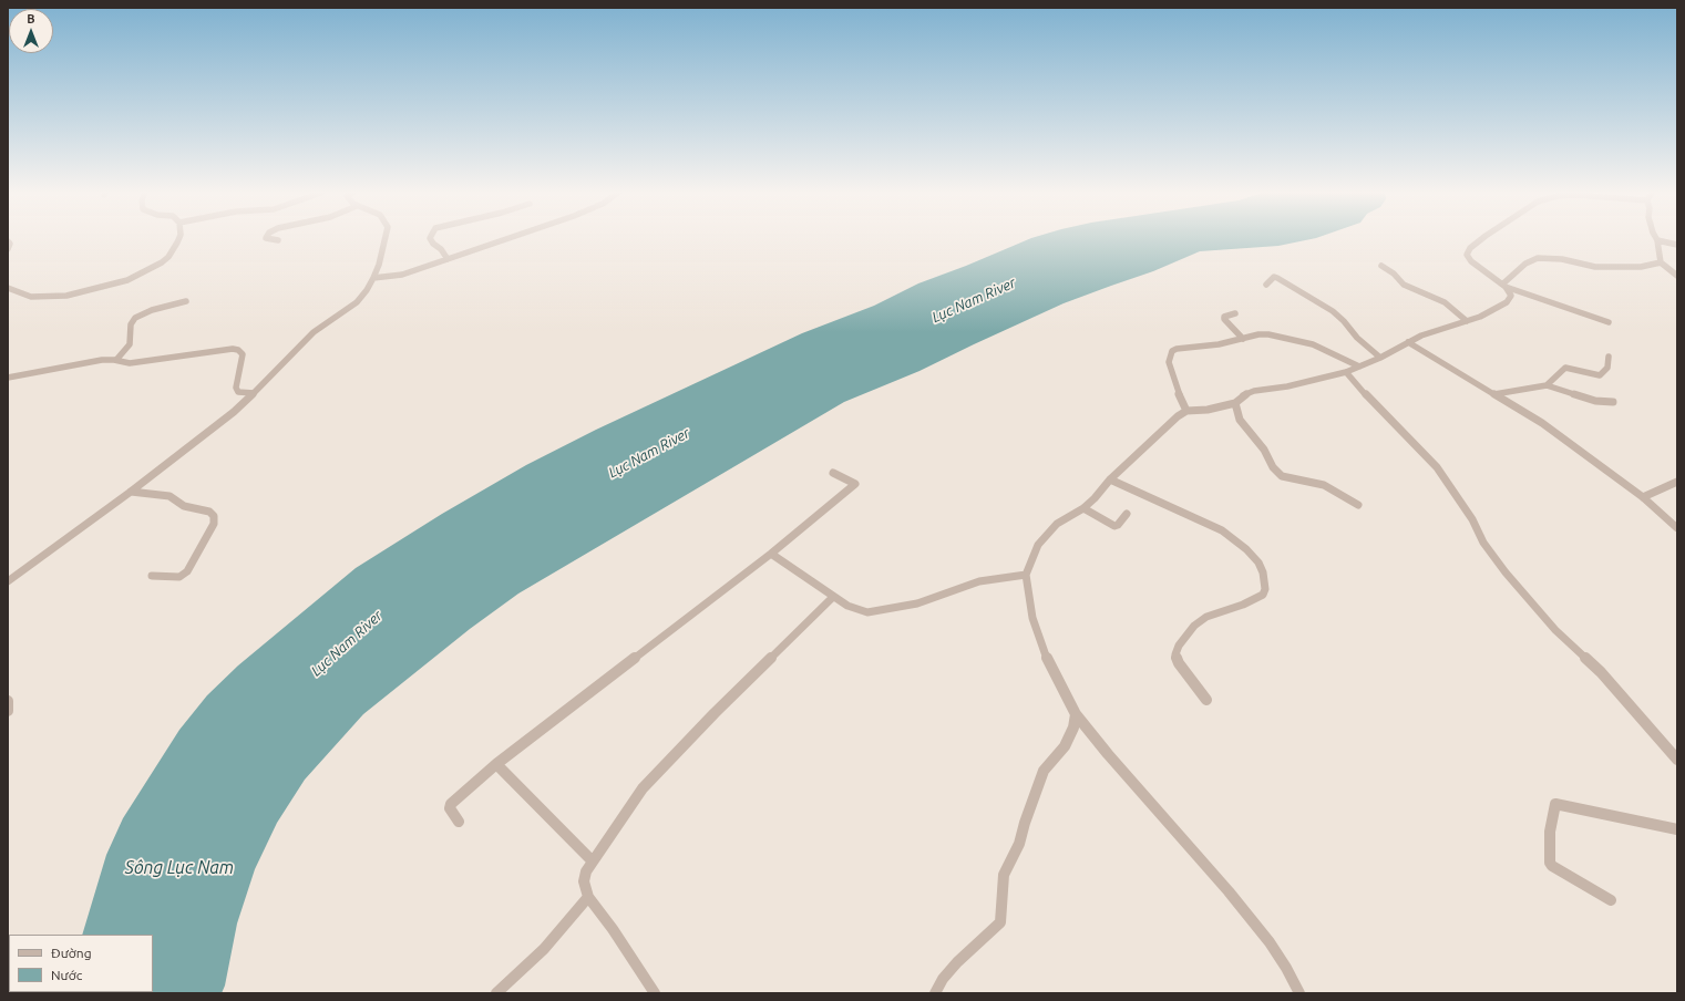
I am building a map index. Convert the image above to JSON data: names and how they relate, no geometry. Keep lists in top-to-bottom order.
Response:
{
  "water": ["Lục Nam River", "Sông Lục Nam"],
  "legend": ["Đường", "Nước"],
  "north": "top"
}
